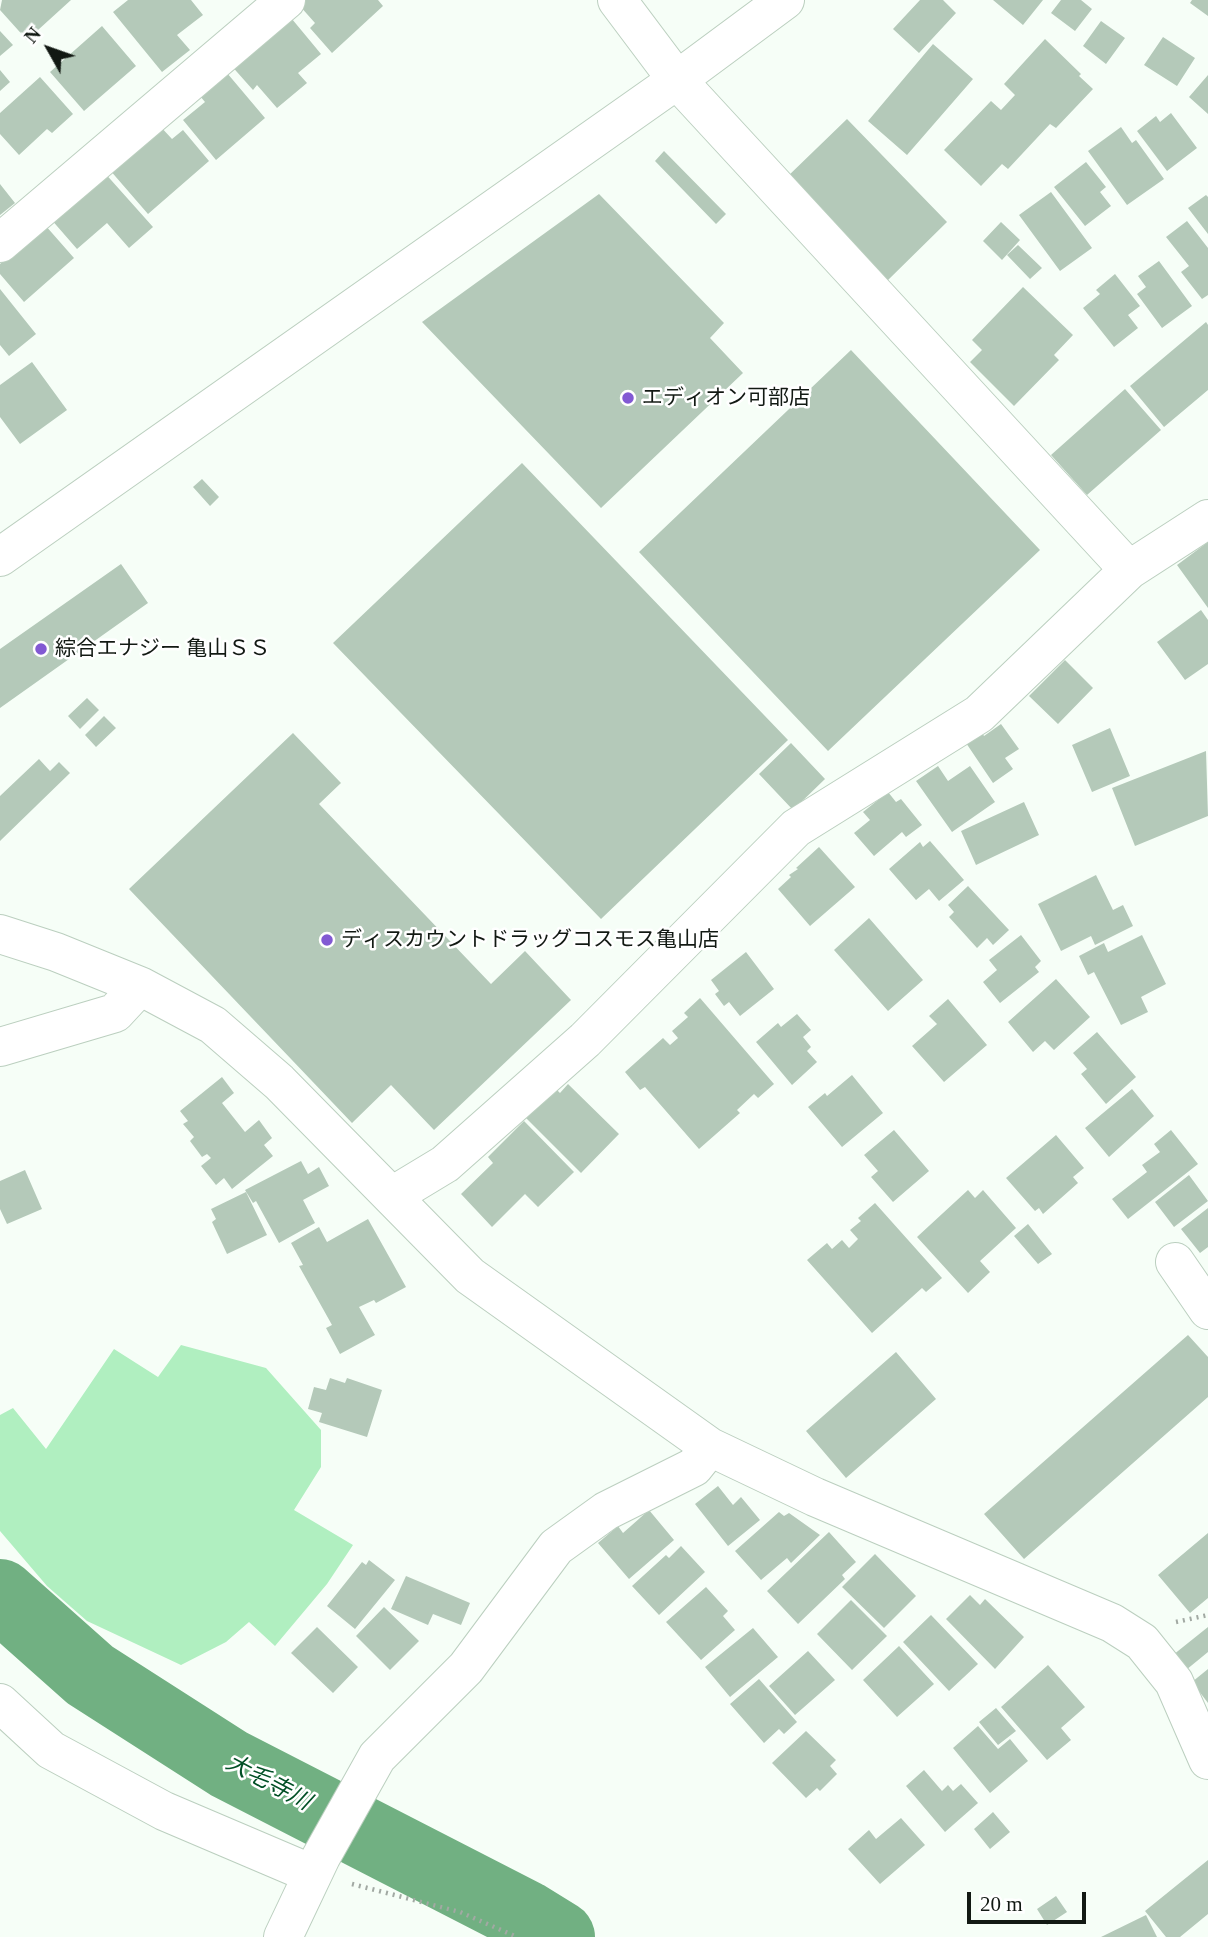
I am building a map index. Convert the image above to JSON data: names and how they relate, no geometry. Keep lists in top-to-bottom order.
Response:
{
  "water": ["大毛寺川"],
  "places": ["エディオン可部店", "綜合エナジー 亀山ＳＳ", "ディスカウントドラッグコスモス亀山店"],
  "scale_bar": "20 m",
  "north": "top left"
}
